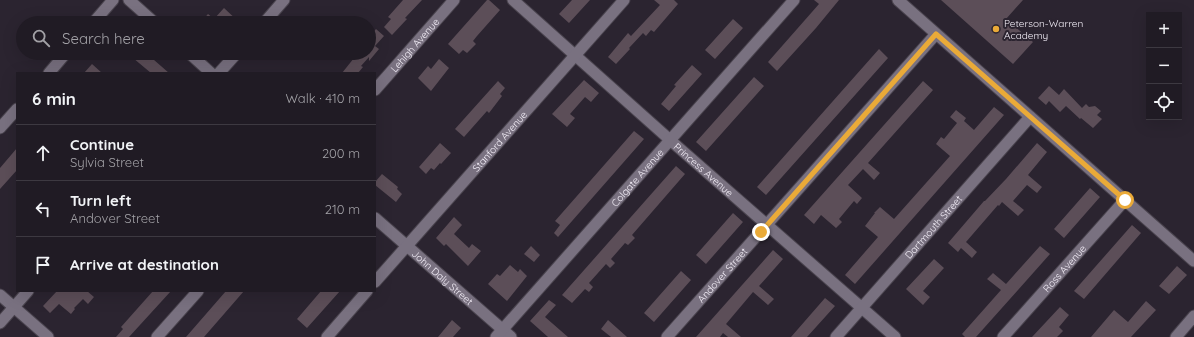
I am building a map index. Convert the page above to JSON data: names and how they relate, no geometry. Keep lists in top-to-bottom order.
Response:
{
  "streets": {
    "street": [
      "Lehigh Avenue",
      "Stanford Avenue",
      "Princess Avenue",
      "Colgate Avenue",
      "Dartmouth Street",
      "Ross Avenue",
      "Andover Street",
      "John Daly Street"
    ]
  },
  "crossings": [
    ["Stanford Avenue", "Princess Avenue"],
    ["Stanford Avenue", "John Daly Street"],
    ["Princess Avenue", "Colgate Avenue"],
    ["Princess Avenue", "Dartmouth Street"],
    ["Princess Avenue", "Andover Street"],
    ["Colgate Avenue", "John Daly Street"]
  ],
  "places": ["Peterson-Warren Academy"],
  "page": {
    "map_buttons": ["+", "−"],
    "search": "Search here",
    "heading": ["6 min", "Walk · 410 m"],
    "list": [
      ["Continue", "Sylvia Street", "200 m"],
      ["Turn left", "Andover Street", "210 m"],
      "Arrive at destination"
    ]
  }
}
